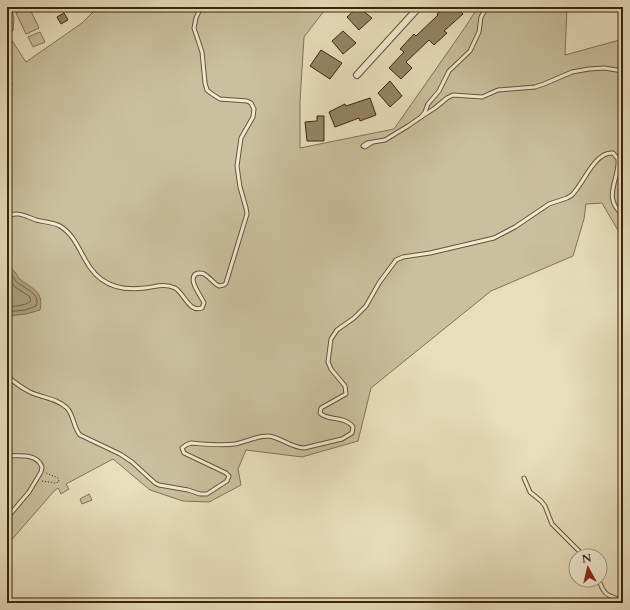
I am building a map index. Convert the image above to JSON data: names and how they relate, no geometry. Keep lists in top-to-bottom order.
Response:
{
  "north": "top"
}
